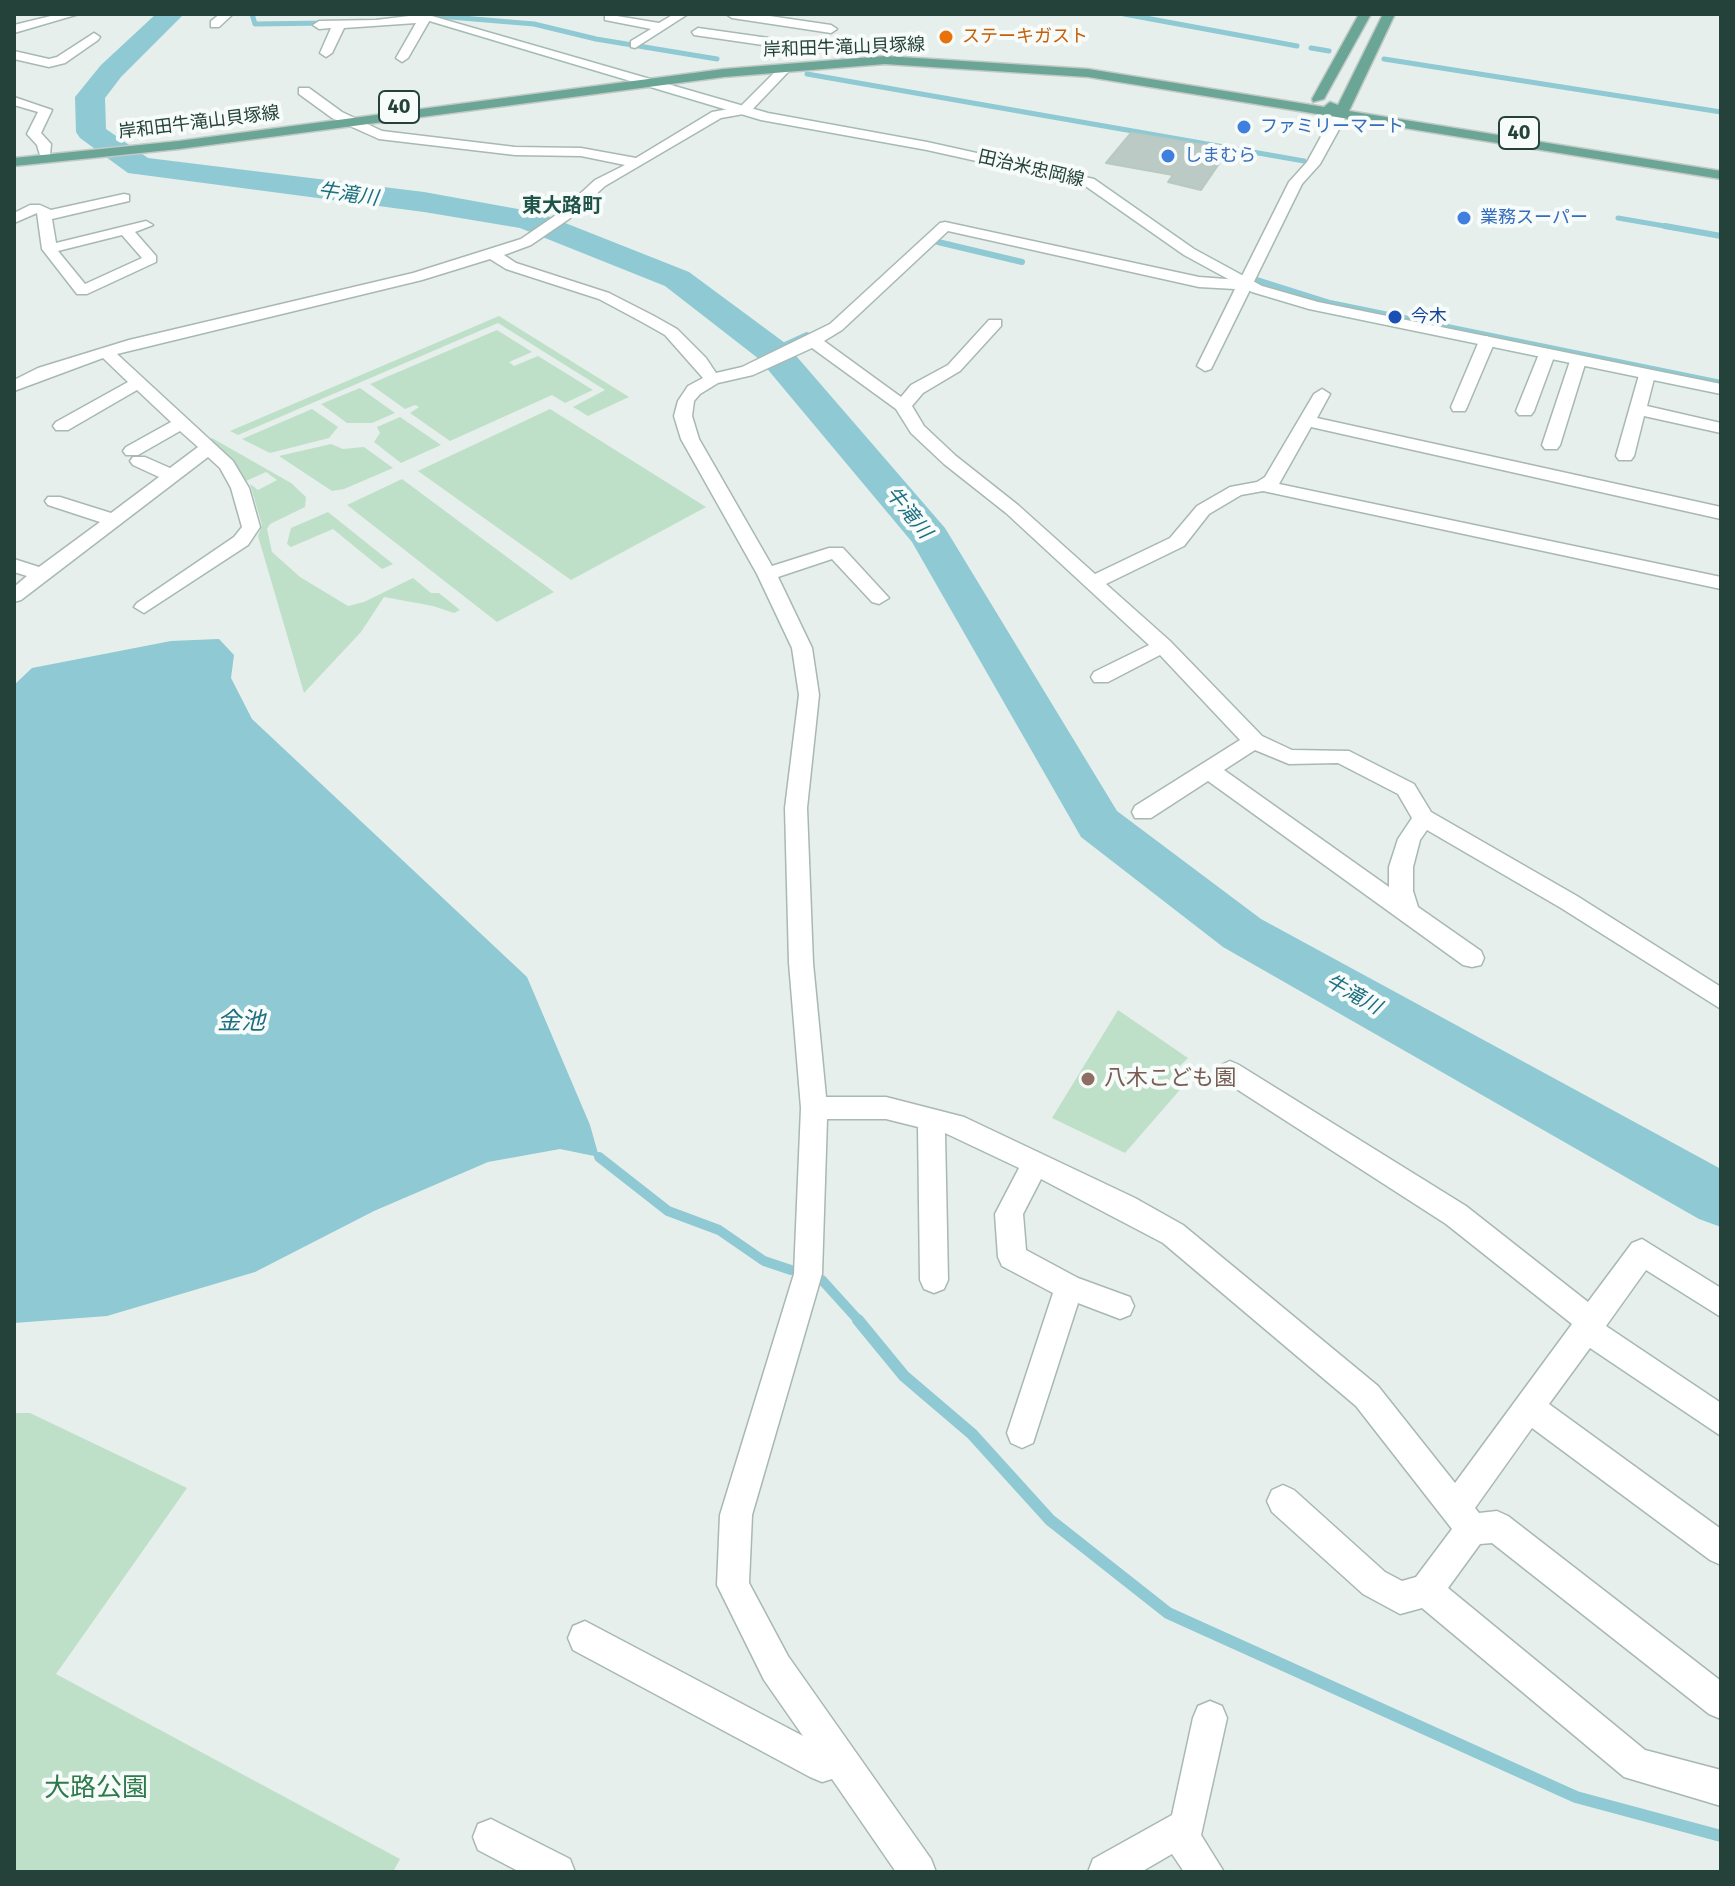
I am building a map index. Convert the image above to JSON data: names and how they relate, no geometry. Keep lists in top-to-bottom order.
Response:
{
  "streets": {
    "main road": ["岸和田牛滝山貝塚線", "40"],
    "street": ["田治米忠岡線"]
  },
  "crossings": [
    ["岸和田牛滝山貝塚線", "田治米忠岡線"]
  ],
  "districts": ["東大路町"],
  "water": ["牛滝川", "金池"],
  "parks": ["大路公園"],
  "places": [
    "ステーキガスト",
    "ファミリーマート",
    "しまむら",
    "業務スーパー",
    "今木",
    "八木こども園"
  ]
}
